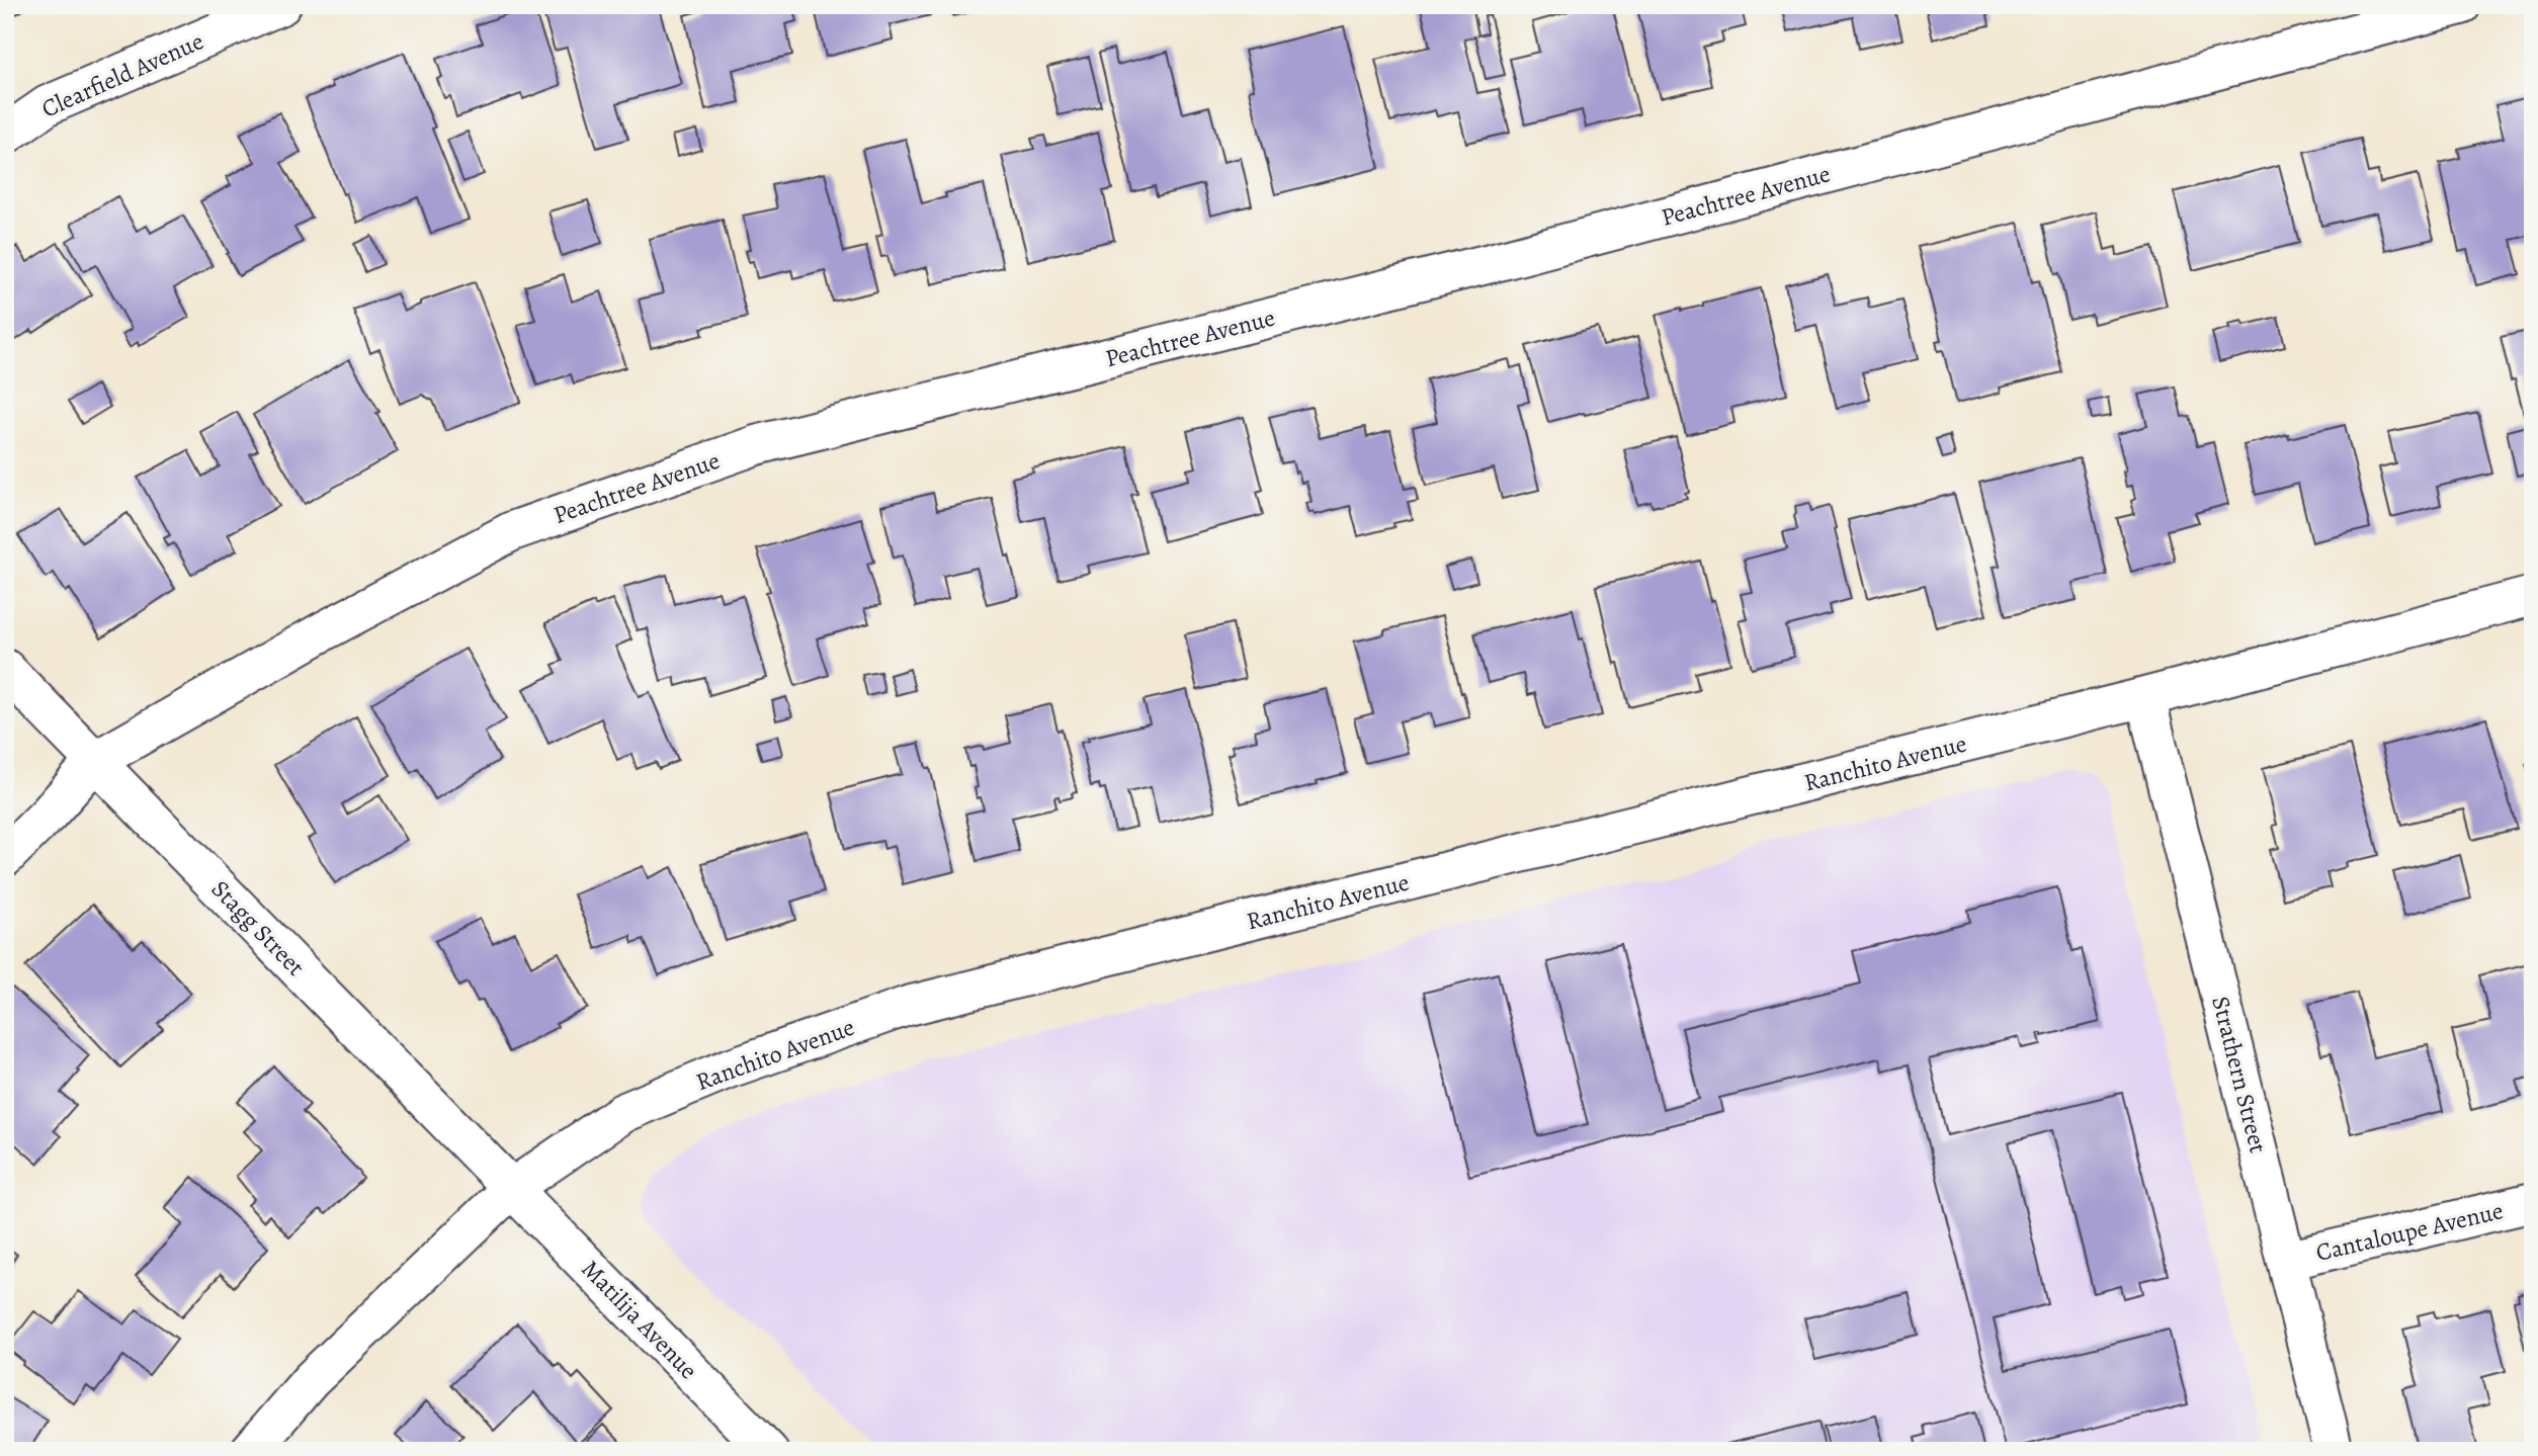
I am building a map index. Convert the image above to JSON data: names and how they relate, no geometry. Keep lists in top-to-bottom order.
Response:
{
  "streets": {
    "street": [
      "Clearfield Avenue",
      "Peachtree Avenue",
      "Ranchito Avenue",
      "Stagg Street",
      "Strathern Street",
      "Cantaloupe Avenue",
      "Matilija Avenue"
    ]
  },
  "crossings": [
    ["Peachtree Avenue", "Stagg Street"],
    ["Ranchito Avenue", "Stagg Street"],
    ["Ranchito Avenue", "Strathern Street"],
    ["Ranchito Avenue", "Matilija Avenue"],
    ["Stagg Street", "Matilija Avenue"],
    ["Strathern Street", "Cantaloupe Avenue"]
  ]
}
